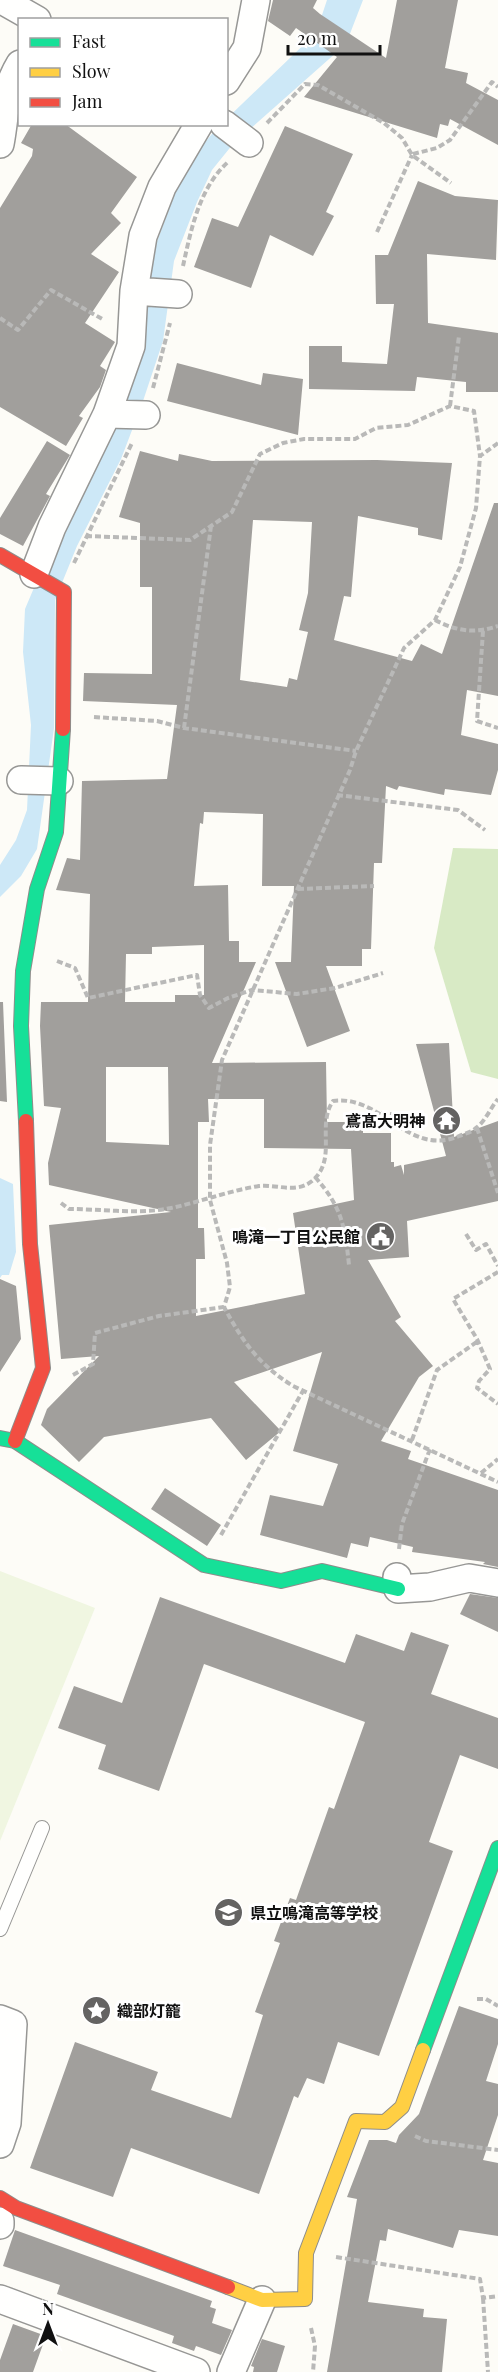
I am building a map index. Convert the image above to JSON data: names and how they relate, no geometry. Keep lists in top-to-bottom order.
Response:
{
  "places": {
    "temple": ["鳶髙大明神"],
    "public building": ["鳴滝一丁目公民館"],
    "school or university": ["県立鳴滝高等学校"],
    "place": ["織部灯籠"]
  },
  "legend": ["Fast", "Slow", "Jam"],
  "scale_bar": "20 m",
  "north": "top"
}
